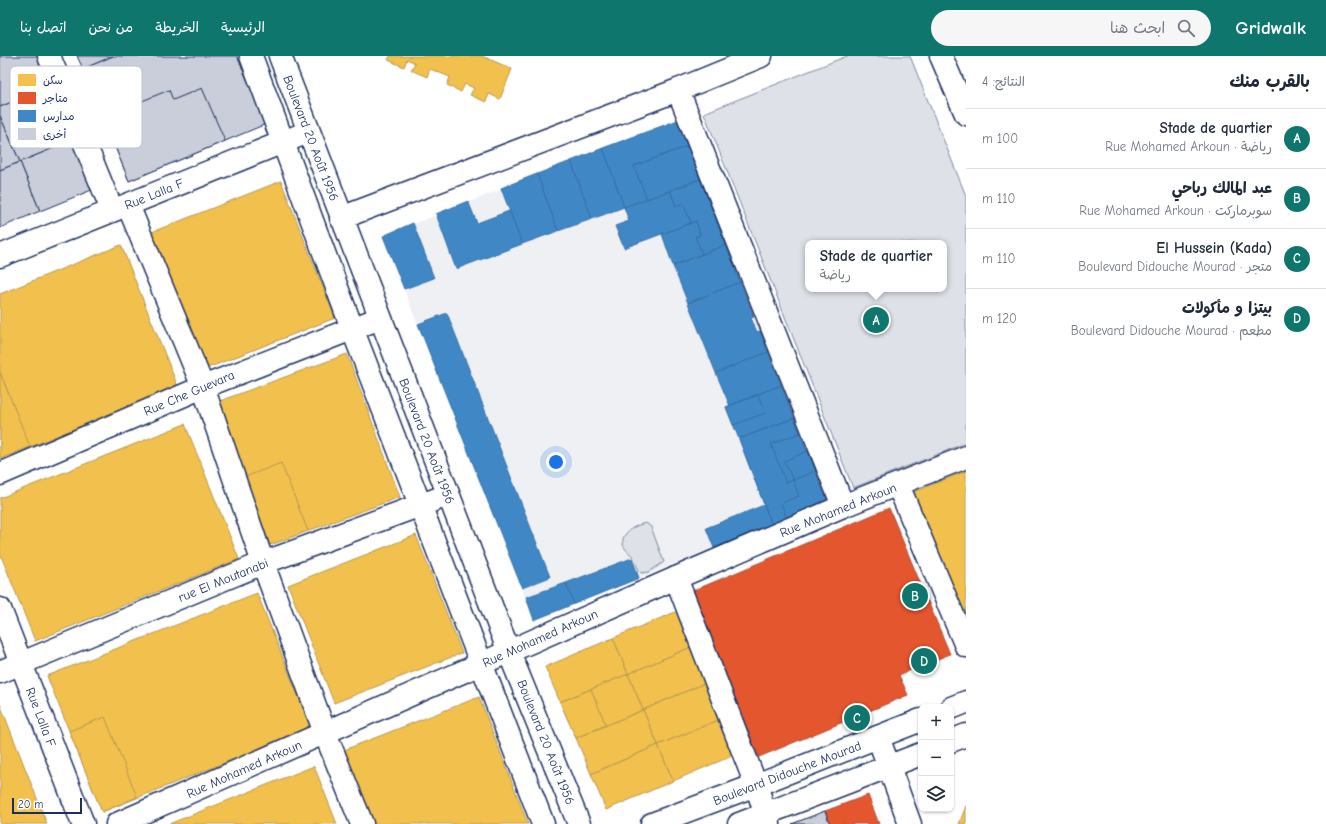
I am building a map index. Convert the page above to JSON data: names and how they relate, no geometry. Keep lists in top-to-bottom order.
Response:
{
  "streets": {
    "street": [
      "Boulevard 20 Août 1956",
      "Rue Lalla F",
      "Rue Che Guevara",
      "Rue Mohamed Arkoun",
      "rue El Moutanabi",
      "Boulevard Didouche Mourad"
    ]
  },
  "crossings": [
    ["Boulevard 20 Août 1956", "Rue Lalla F"],
    ["Boulevard 20 Août 1956", "Rue Che Guevara"],
    ["Boulevard 20 Août 1956", "Rue Mohamed Arkoun"],
    ["Boulevard 20 Août 1956", "rue El Moutanabi"],
    ["Rue Lalla F", "rue El Moutanabi"]
  ],
  "legend": [
    "سكن",
    "متاجر",
    "مدارس",
    "أخرى"
  ],
  "scale_bar": "20 m",
  "page": {
    "header": "Gridwalk",
    "search": "ابحث هنا",
    "nav": [
      "الرئيسية",
      "الخريطة",
      "من نحن",
      "اتصل بنا"
    ],
    "heading": ["بالقرب منك", "النتائج: 4"],
    "list": [
      {
        "mark": "A",
        "name": "Stade de quartier",
        "note": "رياضة · Rue Mohamed Arkoun",
        "value": "100 m"
      },
      {
        "mark": "B",
        "name": "عبد المالك رباحي",
        "note": "سوبرماركت · Rue Mohamed Arkoun",
        "value": "110 m"
      },
      {
        "mark": "C",
        "name": "El Hussein (Kada)",
        "note": "متجر · Boulevard Didouche Mourad",
        "value": "110 m"
      },
      {
        "mark": "D",
        "name": "بيتزا و مأكولات",
        "note": "مطعم · Boulevard Didouche Mourad",
        "value": "120 m"
      }
    ],
    "popup": ["Stade de quartier", "رياضة"],
    "pins": [
      "A",
      "B",
      "D",
      "C"
    ],
    "map_buttons": ["+", "−"],
    "scale": "20 m"
  }
}
